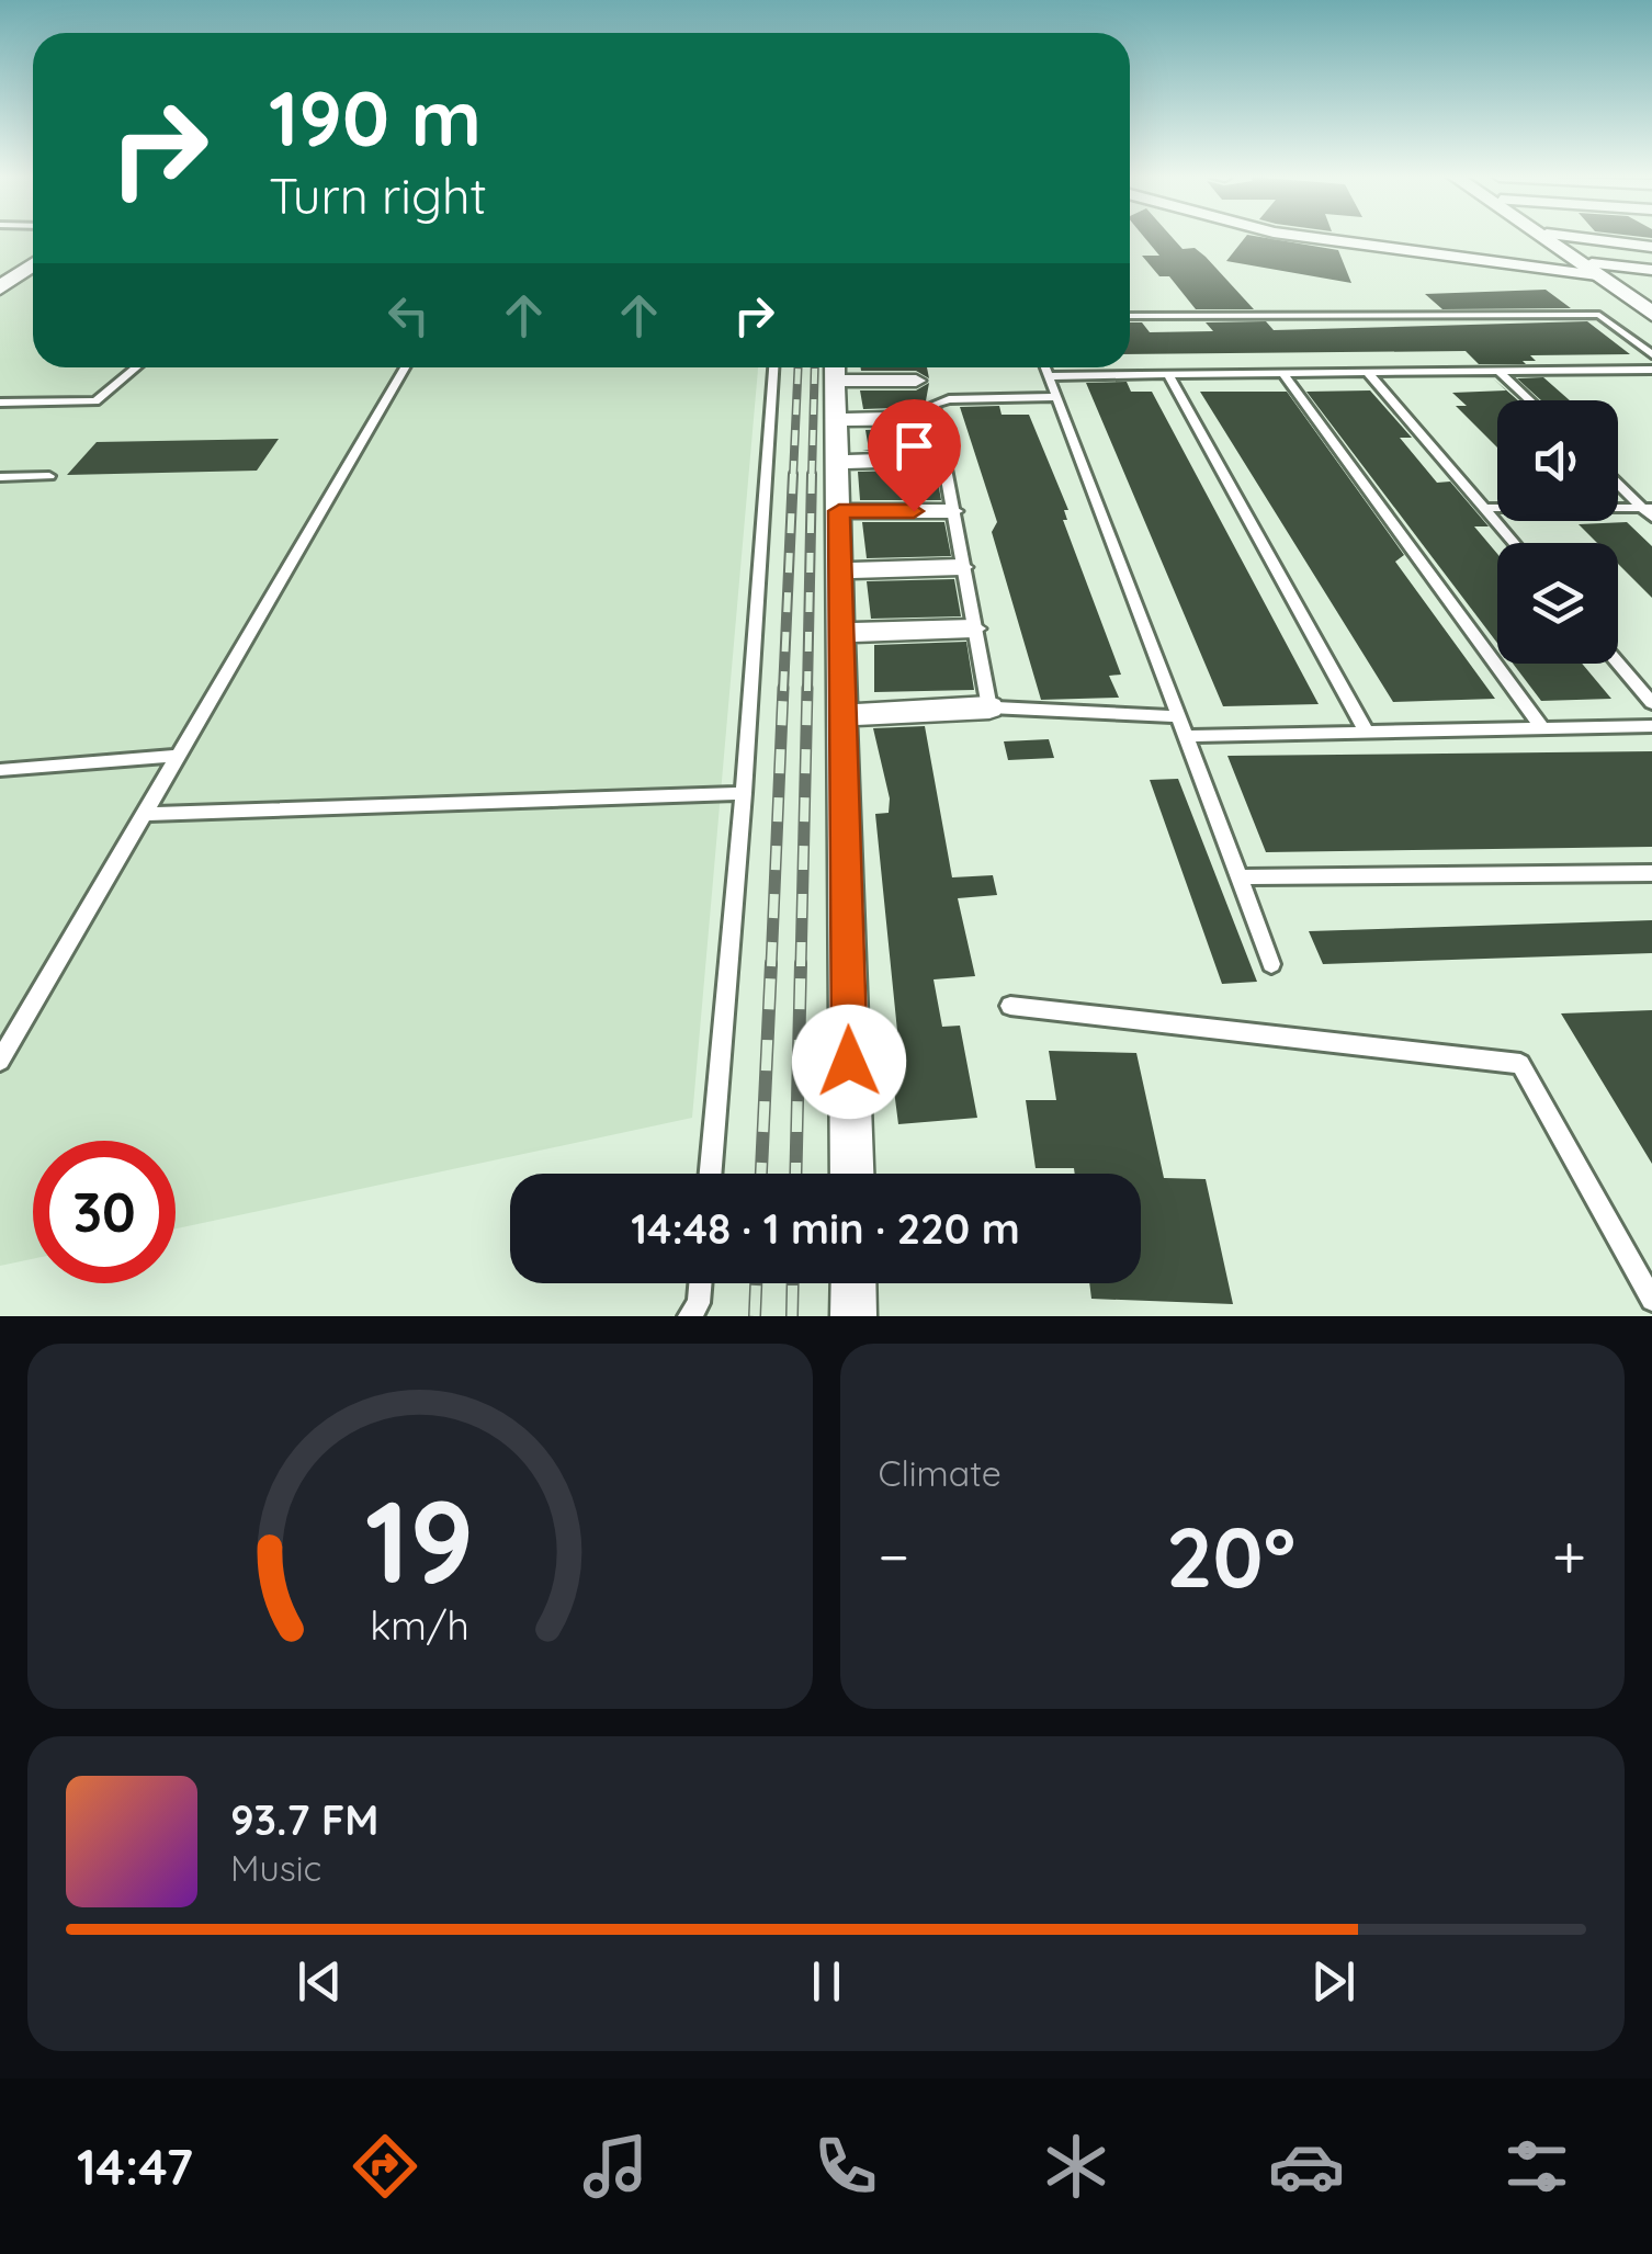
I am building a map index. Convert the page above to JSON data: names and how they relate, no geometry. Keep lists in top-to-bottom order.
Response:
{
  "page": {
    "turn": ["190 m", "Turn right"],
    "limit": "30",
    "trip": "14:48 · 1 min · 220 m",
    "tile": "Climate",
    "heat": ["−", "20°", "+"],
    "song": ["93.7 FM", "Music"],
    "tabs": "14:47",
    "gauge": ["19", "km/h"]
  }
}
